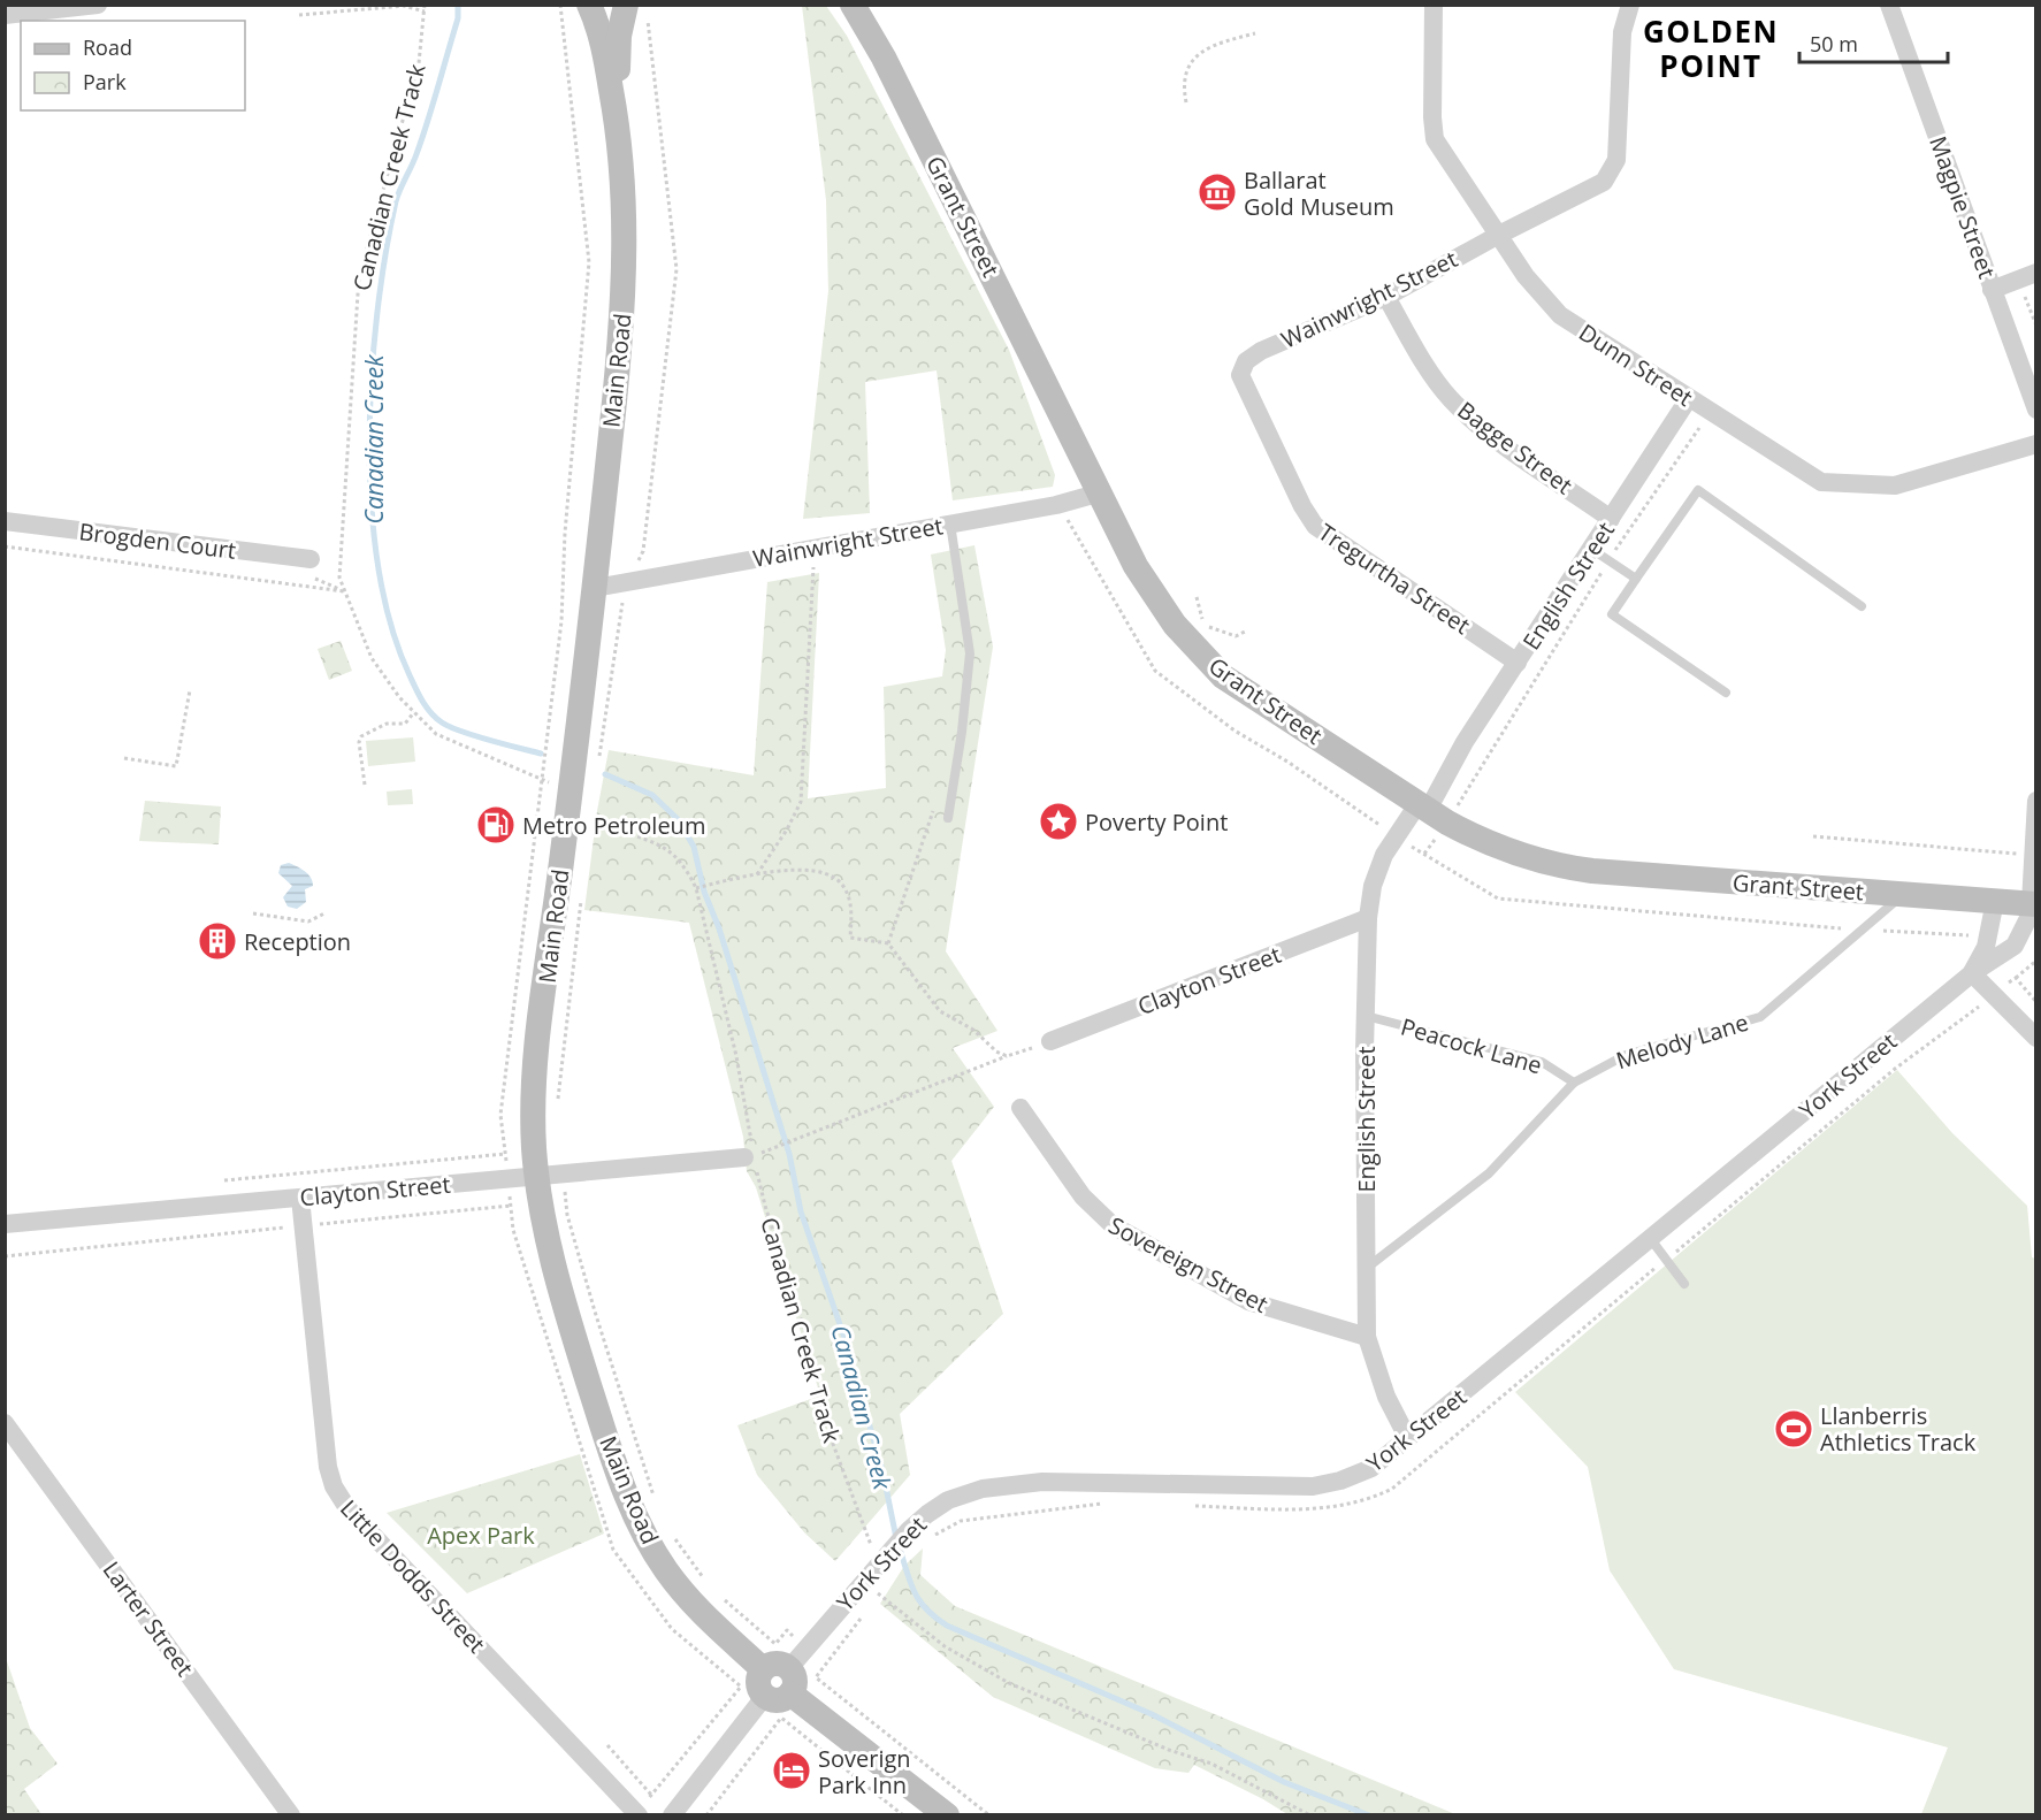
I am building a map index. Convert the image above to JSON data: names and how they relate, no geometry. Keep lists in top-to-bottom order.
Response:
{
  "streets": {
    "main road": ["Grant Street", "Main Road"],
    "street": [
      "Magpie Street",
      "Wainwright Street",
      "Dunn Street",
      "Bagge Street",
      "Brogden Court",
      "Tregurtha Street",
      "English Street",
      "Clayton Street",
      "York Street",
      "Sovereign Street",
      "Little Dodds Street",
      "Larter Street"
    ],
    "lane": ["Melody Lane", "Peacock Lane"],
    "path": ["Canadian Creek Track"]
  },
  "crossings": [
    ["Canadian Creek Track", "Clayton Street"],
    ["Canadian Creek Track", "York Street"],
    ["Grant Street", "Wainwright Street"],
    ["Grant Street", "English Street"],
    ["Grant Street", "Melody Lane"],
    ["Grant Street", "York Street"],
    ["Wainwright Street", "Dunn Street"],
    ["Wainwright Street", "Main Road"],
    ["Wainwright Street", "Bagge Street"],
    ["Wainwright Street", "Tregurtha Street"],
    ["Dunn Street", "English Street"],
    ["Main Road", "Clayton Street"],
    ["Bagge Street", "English Street"],
    ["Tregurtha Street", "English Street"],
    ["English Street", "Clayton Street"],
    ["English Street", "Melody Lane"],
    ["English Street", "Peacock Lane"],
    ["English Street", "York Street"],
    ["English Street", "Sovereign Street"],
    ["Clayton Street", "Little Dodds Street"],
    ["Melody Lane", "Peacock Lane"]
  ],
  "districts": ["GOLDEN POINT"],
  "water": ["Canadian Creek"],
  "parks": ["Apex Park"],
  "places": {
    "museum": ["Ballarat Gold Museum"],
    "place": ["Poverty Point"],
    "fuel station": ["Metro Petroleum"],
    "building": ["Reception"],
    "sports": ["Llanberris Athletics Track"],
    "hotel": ["Soverign Park Inn"]
  },
  "legend": ["Road", "Park"],
  "scale_bar": "50 m"
}
